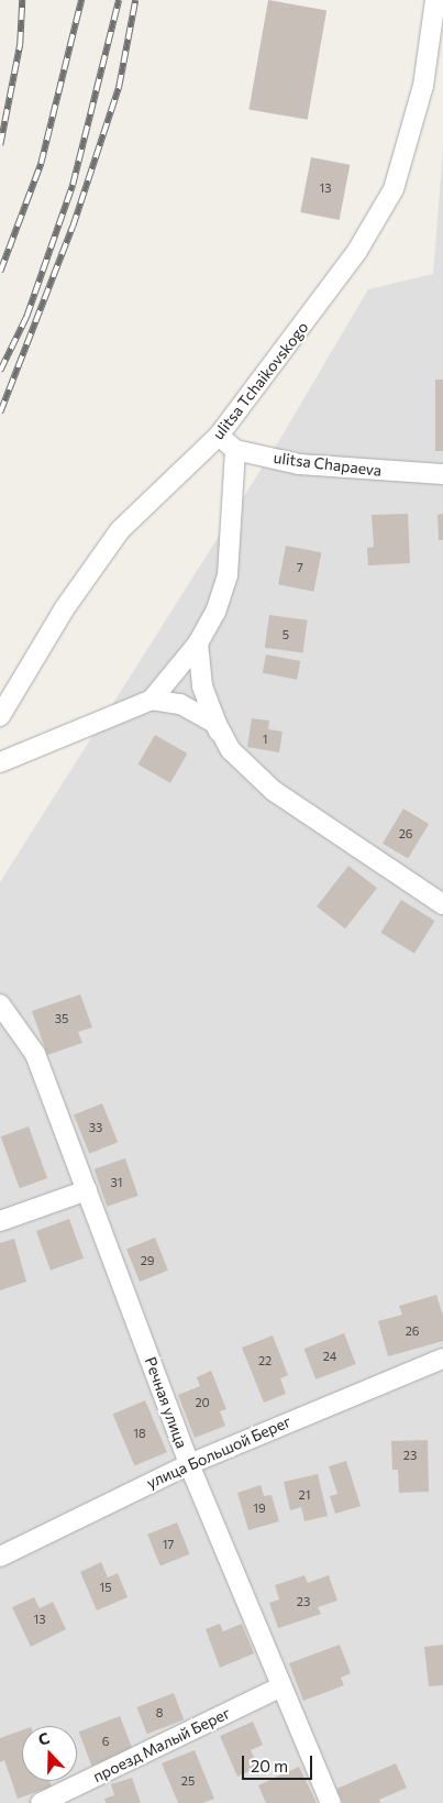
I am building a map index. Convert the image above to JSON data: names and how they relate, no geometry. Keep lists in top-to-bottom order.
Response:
{
  "streets": {
    "street": [
      "ulitsa Tchaikovskogo",
      "ulitsa Chapaeva",
      "Речная улица",
      "улица Большой Берег",
      "проезд Малый Берег"
    ]
  },
  "crossings": [
    ["ulitsa Tchaikovskogo", "ulitsa Chapaeva"],
    ["Речная улица", "улица Большой Берег"],
    ["Речная улица", "проезд Малый Берег"]
  ],
  "house_numbers": [
    "13",
    "7",
    "5",
    "1",
    "26",
    "35",
    "33",
    "31",
    "29",
    "26",
    "24",
    "22",
    "20",
    "18",
    "23",
    "21",
    "19",
    "17",
    "15",
    "23",
    "13",
    "8",
    "6",
    "25"
  ],
  "scale_bar": "20 m",
  "north": "top"
}
